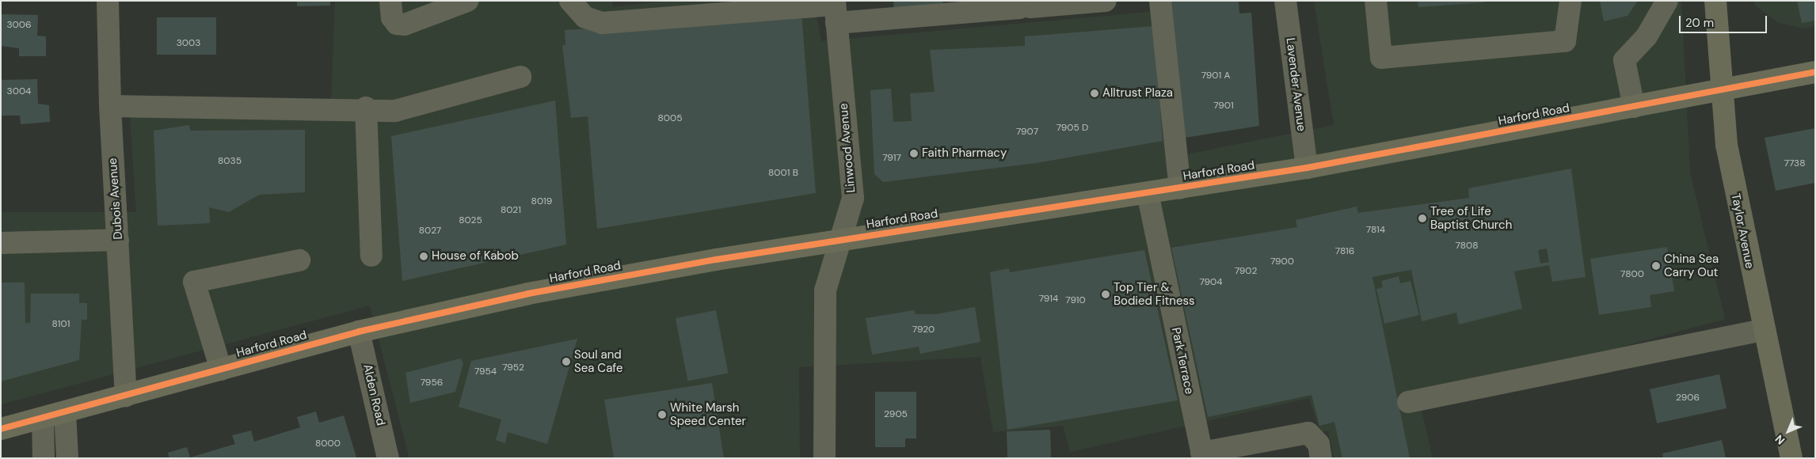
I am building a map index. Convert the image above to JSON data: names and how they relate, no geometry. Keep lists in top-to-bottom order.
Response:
{
  "streets": {
    "main road": ["Harford Road", "Taylor Avenue"],
    "street": [
      "Lavender Avenue",
      "Linwood Avenue",
      "Dubois Avenue",
      "Park Terrace",
      "Alden Road"
    ]
  },
  "crossings": [
    ["Lavender Avenue", "Harford Road"],
    ["Harford Road", "Linwood Avenue"],
    ["Harford Road", "Dubois Avenue"],
    ["Harford Road", "Taylor Avenue"],
    ["Harford Road", "Park Terrace"],
    ["Harford Road", "Alden Road"]
  ],
  "places": [
    "Alltrust Plaza",
    "Faith Pharmacy",
    "Tree of Life Baptist Church",
    "House of Kabob",
    "China Sea Carry Out",
    "Top Tier & Bodied Fitness",
    "Soul and Sea Cafe",
    "White Marsh Speed Center"
  ],
  "house_numbers": [
    "3006",
    "3003",
    "7901 A",
    "3004",
    "7901",
    "8005",
    "7905 D",
    "7907",
    "7917",
    "8035",
    "7738",
    "8001 B",
    "8019",
    "8021",
    "8025",
    "7814",
    "8027",
    "7808",
    "7816",
    "7900",
    "7902",
    "7800",
    "7904",
    "7914",
    "7910",
    "8101",
    "7920",
    "7952",
    "7954",
    "7956",
    "2906",
    "2905",
    "8000"
  ],
  "scale_bar": "20 m",
  "north": "bottom left"
}
